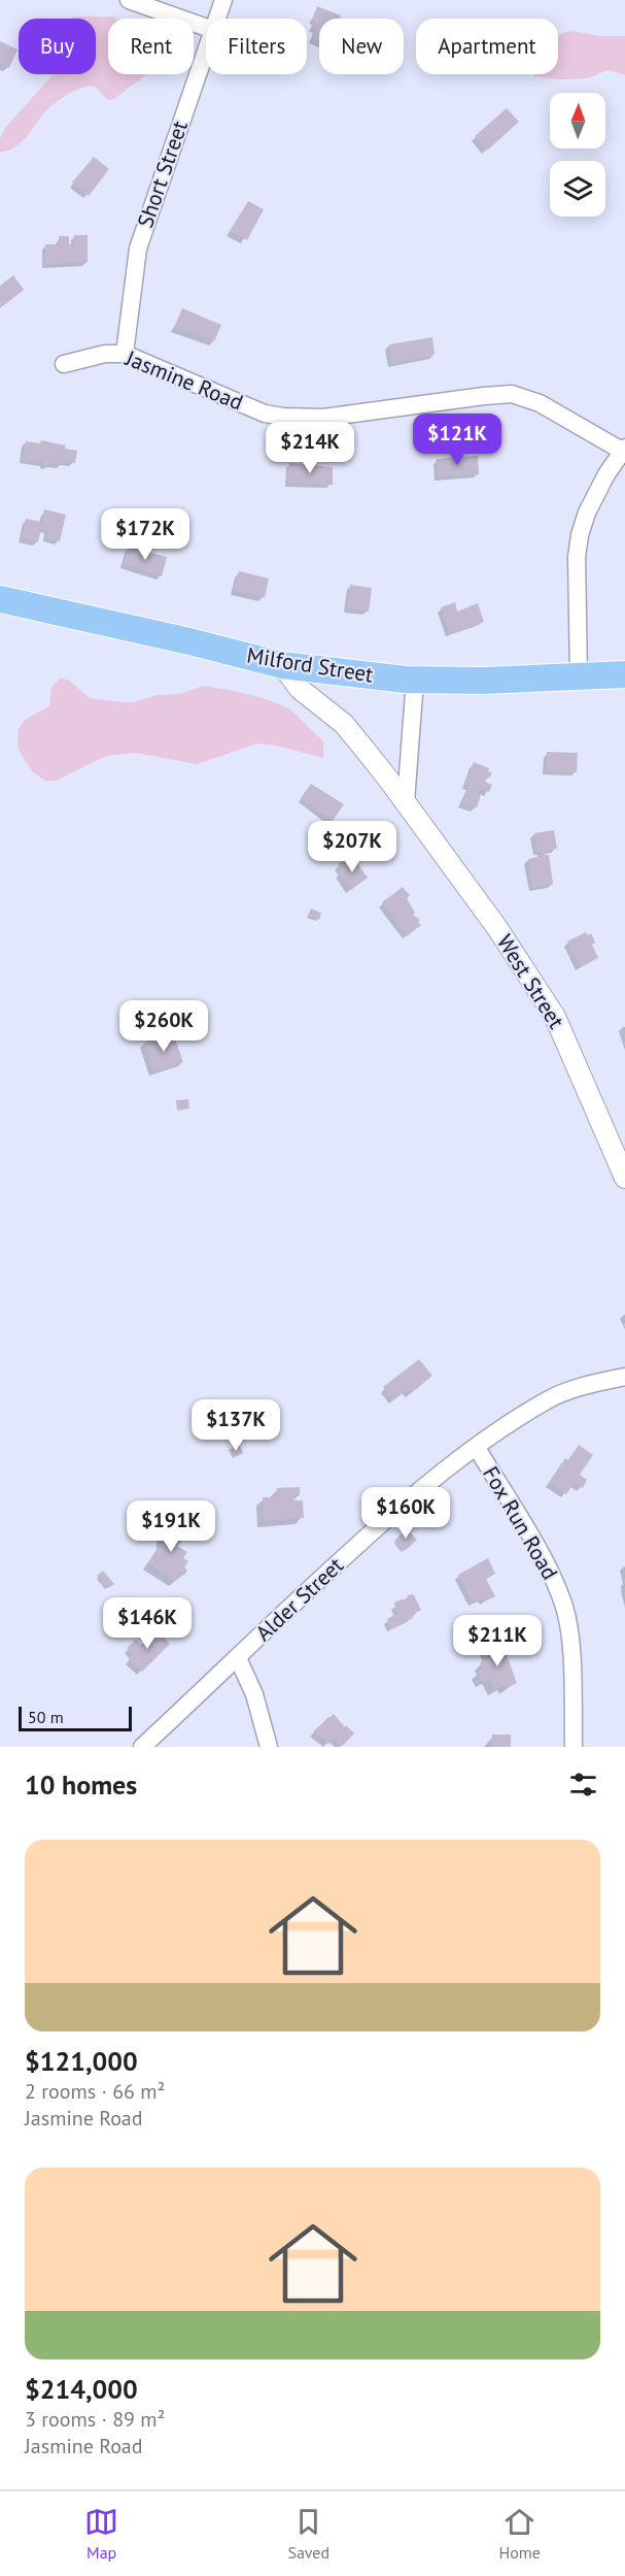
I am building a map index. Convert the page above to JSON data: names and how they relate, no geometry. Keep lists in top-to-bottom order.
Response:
{
  "streets": {
    "main road": ["Milford Street"],
    "street": [
      "Short Street",
      "Jasmine Road",
      "West Street",
      "Fox Run Road",
      "Alder Street"
    ]
  },
  "crossings": [
    ["Short Street", "Jasmine Road"],
    ["Milford Street", "West Street"],
    ["Fox Run Road", "Alder Street"]
  ],
  "scale_bar": "50 m",
  "north": "top",
  "page": {
    "chip": [
      "Buy",
      "Rent",
      "Filters",
      "New",
      "Apartment"
    ],
    "price": [
      "$121K",
      "$214K",
      "$172K",
      "$207K",
      "$260K",
      "$137K",
      "$160K",
      "$191K",
      "$146K",
      "$211K"
    ],
    "scale": "50 m",
    "heading": "10 homes",
    "list": [
      {
        "name": "$121,000",
        "note": "2 rooms · 66 m² · Jasmine Road"
      },
      {
        "name": "$214,000",
        "note": "3 rooms · 89 m² · Jasmine Road"
      }
    ],
    "tabs": ["Map", "Saved", "Home"]
  }
}
